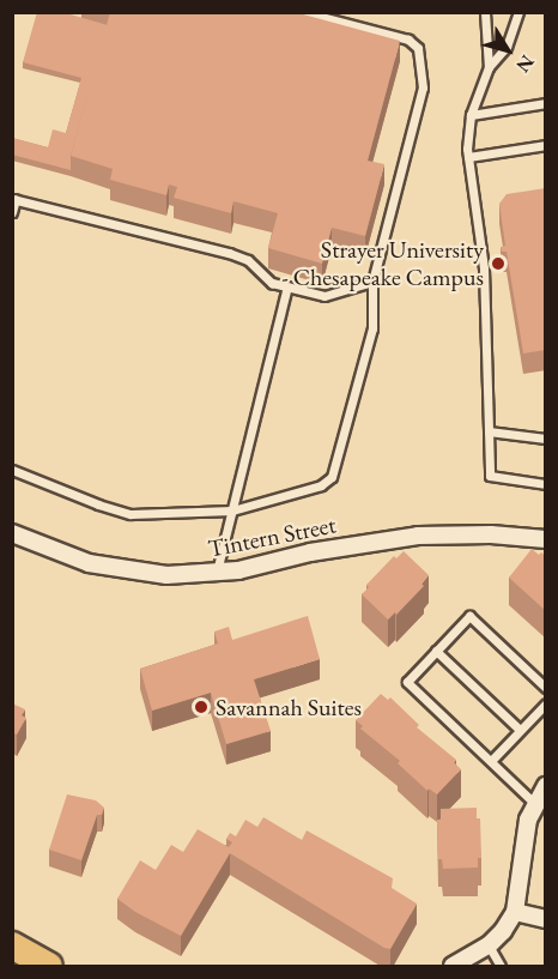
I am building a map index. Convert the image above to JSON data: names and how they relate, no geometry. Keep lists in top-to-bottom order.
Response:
{
  "streets": {
    "street": ["Tintern Street"]
  },
  "places": ["Strayer University - Chesapeake Campus", "Savannah Suites"],
  "north": "bottom right"
}
